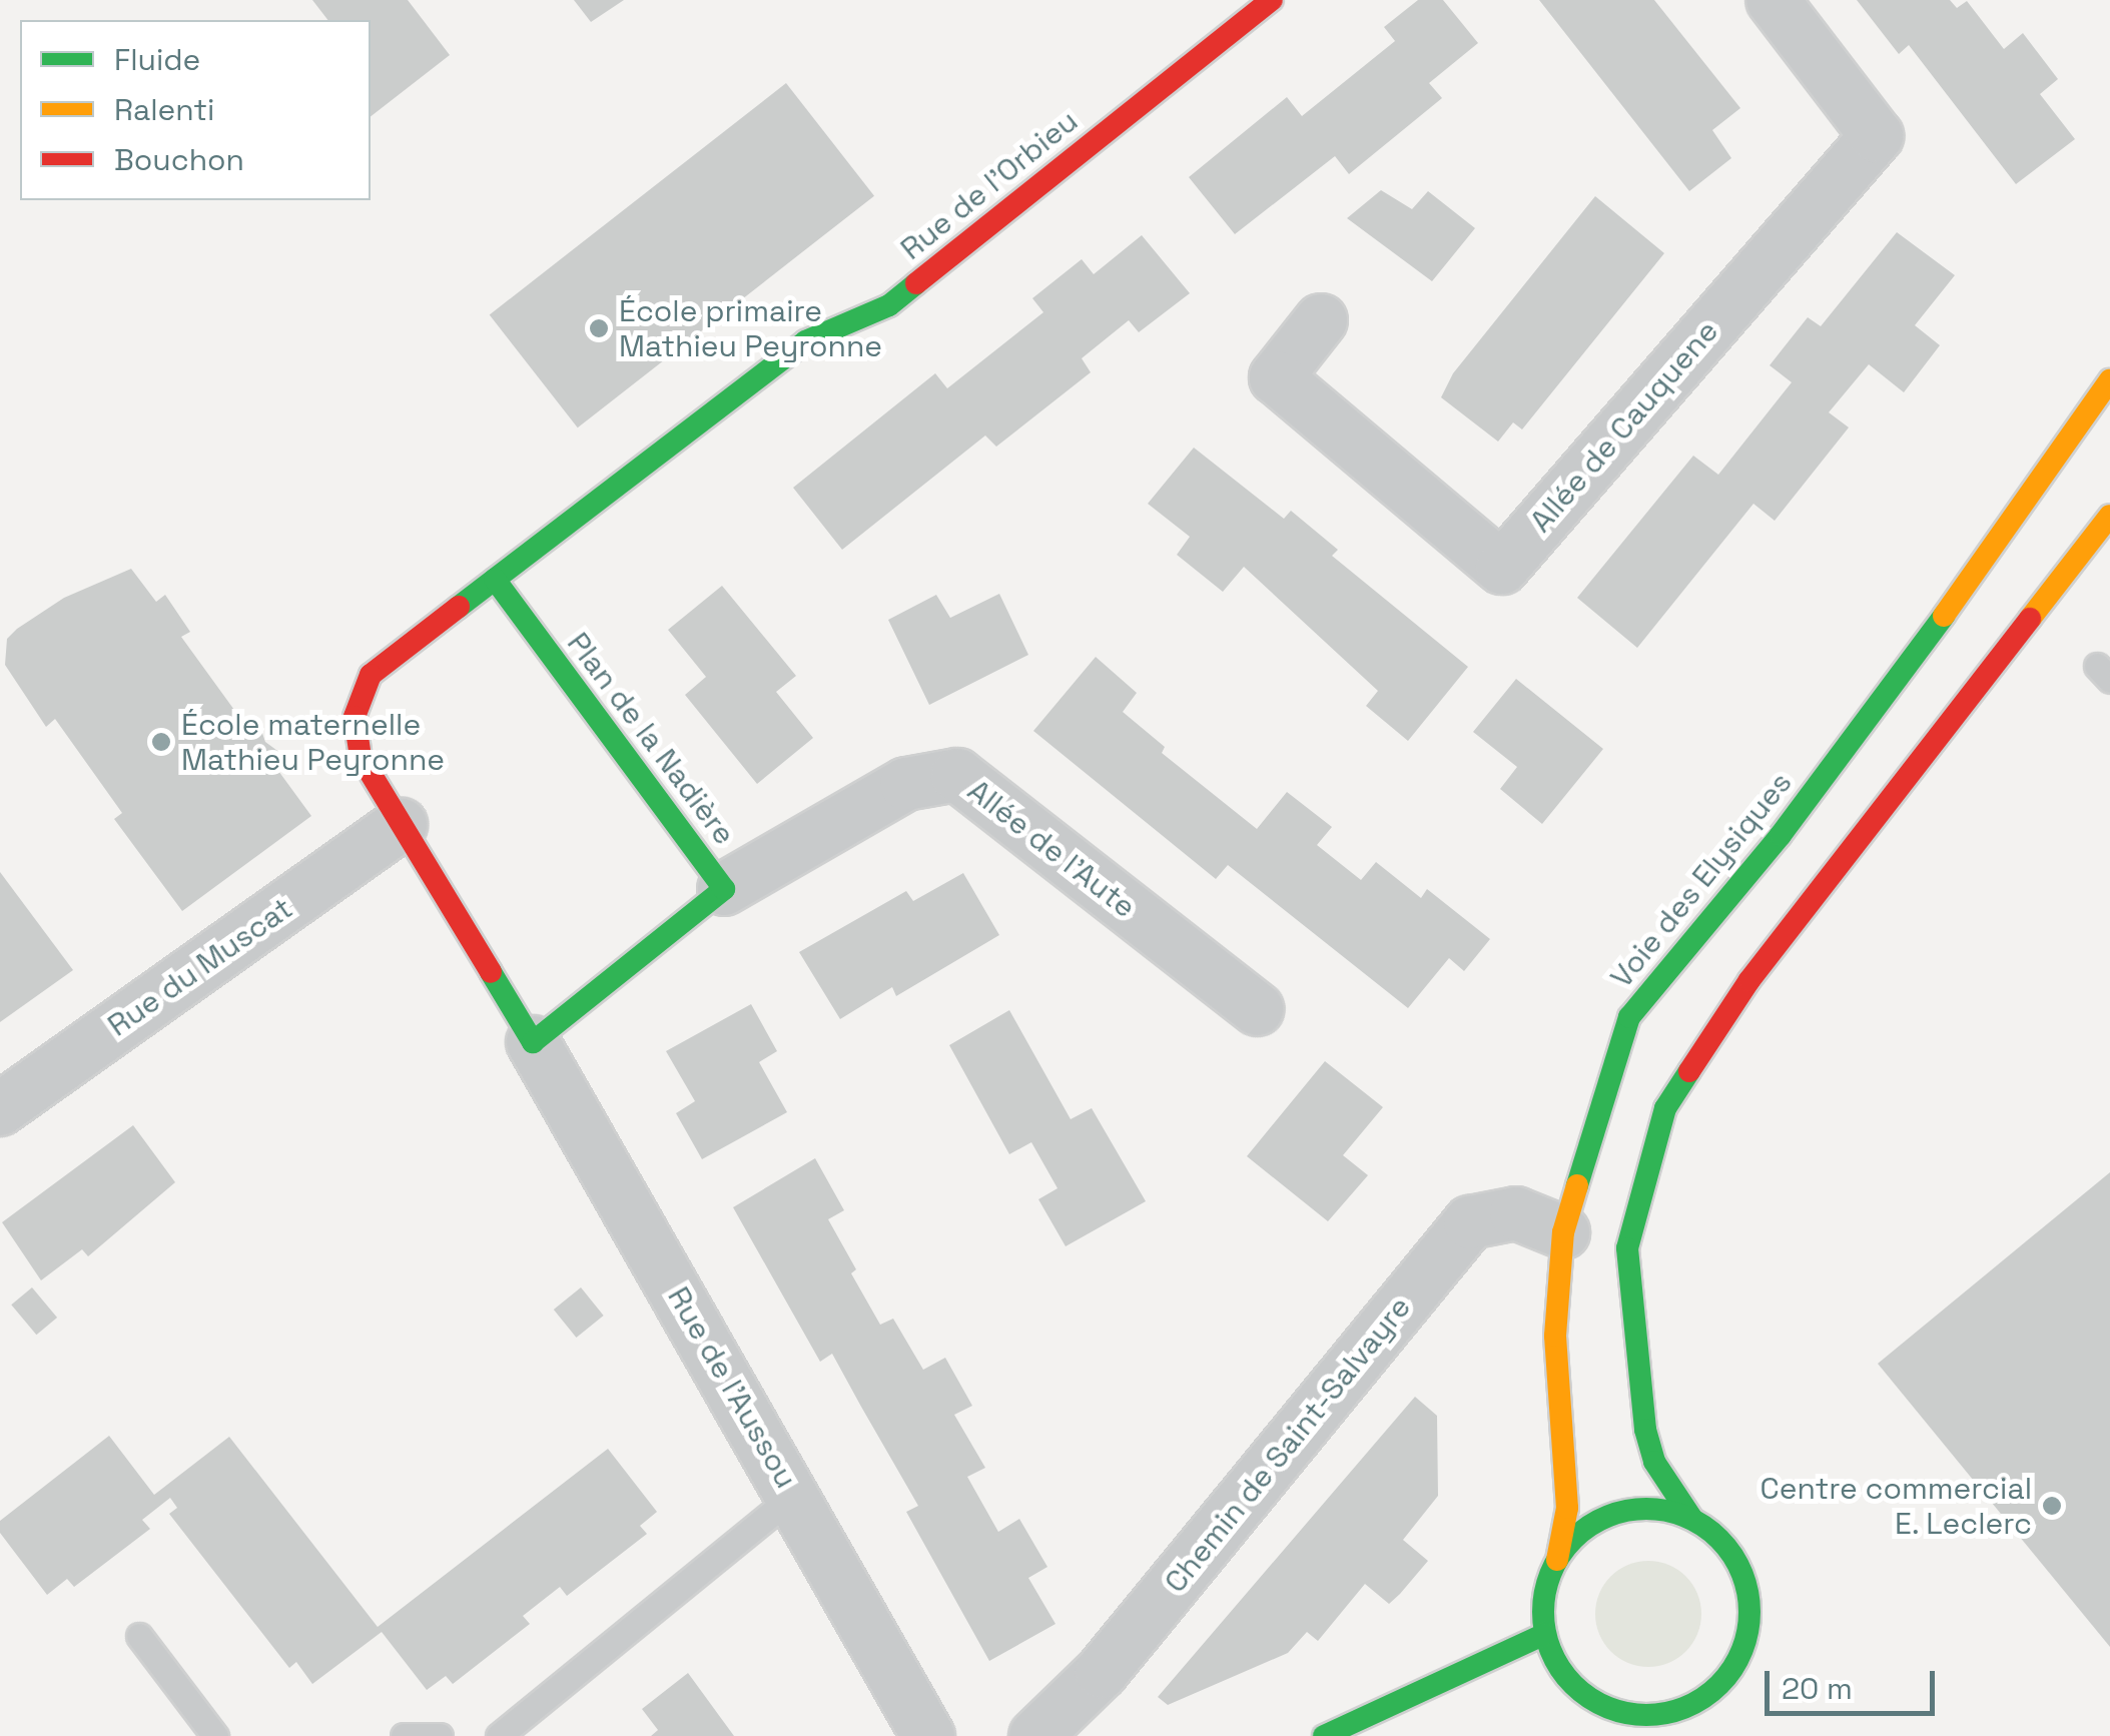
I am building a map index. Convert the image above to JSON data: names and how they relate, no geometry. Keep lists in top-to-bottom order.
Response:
{
  "streets": {
    "street": [
      "Rue de l'Orbieu",
      "Allée de Cauquene",
      "Plan de la Nadière",
      "Allée de l'Aute",
      "Voie des Elysiques",
      "Rue du Muscat",
      "Rue de l'Aussou",
      "Chemin de Saint-Salvayre"
    ]
  },
  "crossings": [
    ["Rue de l'Orbieu", "Plan de la Nadière"],
    ["Plan de la Nadière", "Allée de l'Aute"],
    ["Plan de la Nadière", "Rue de l'Aussou"],
    ["Voie des Elysiques", "Chemin de Saint-Salvayre"]
  ],
  "places": ["École primaire Mathieu Peyronne", "École maternelle Mathieu Peyronne", "Centre commercial E. Leclerc"],
  "legend": ["Fluide", "Ralenti", "Bouchon"],
  "scale_bar": "20 m"
}
